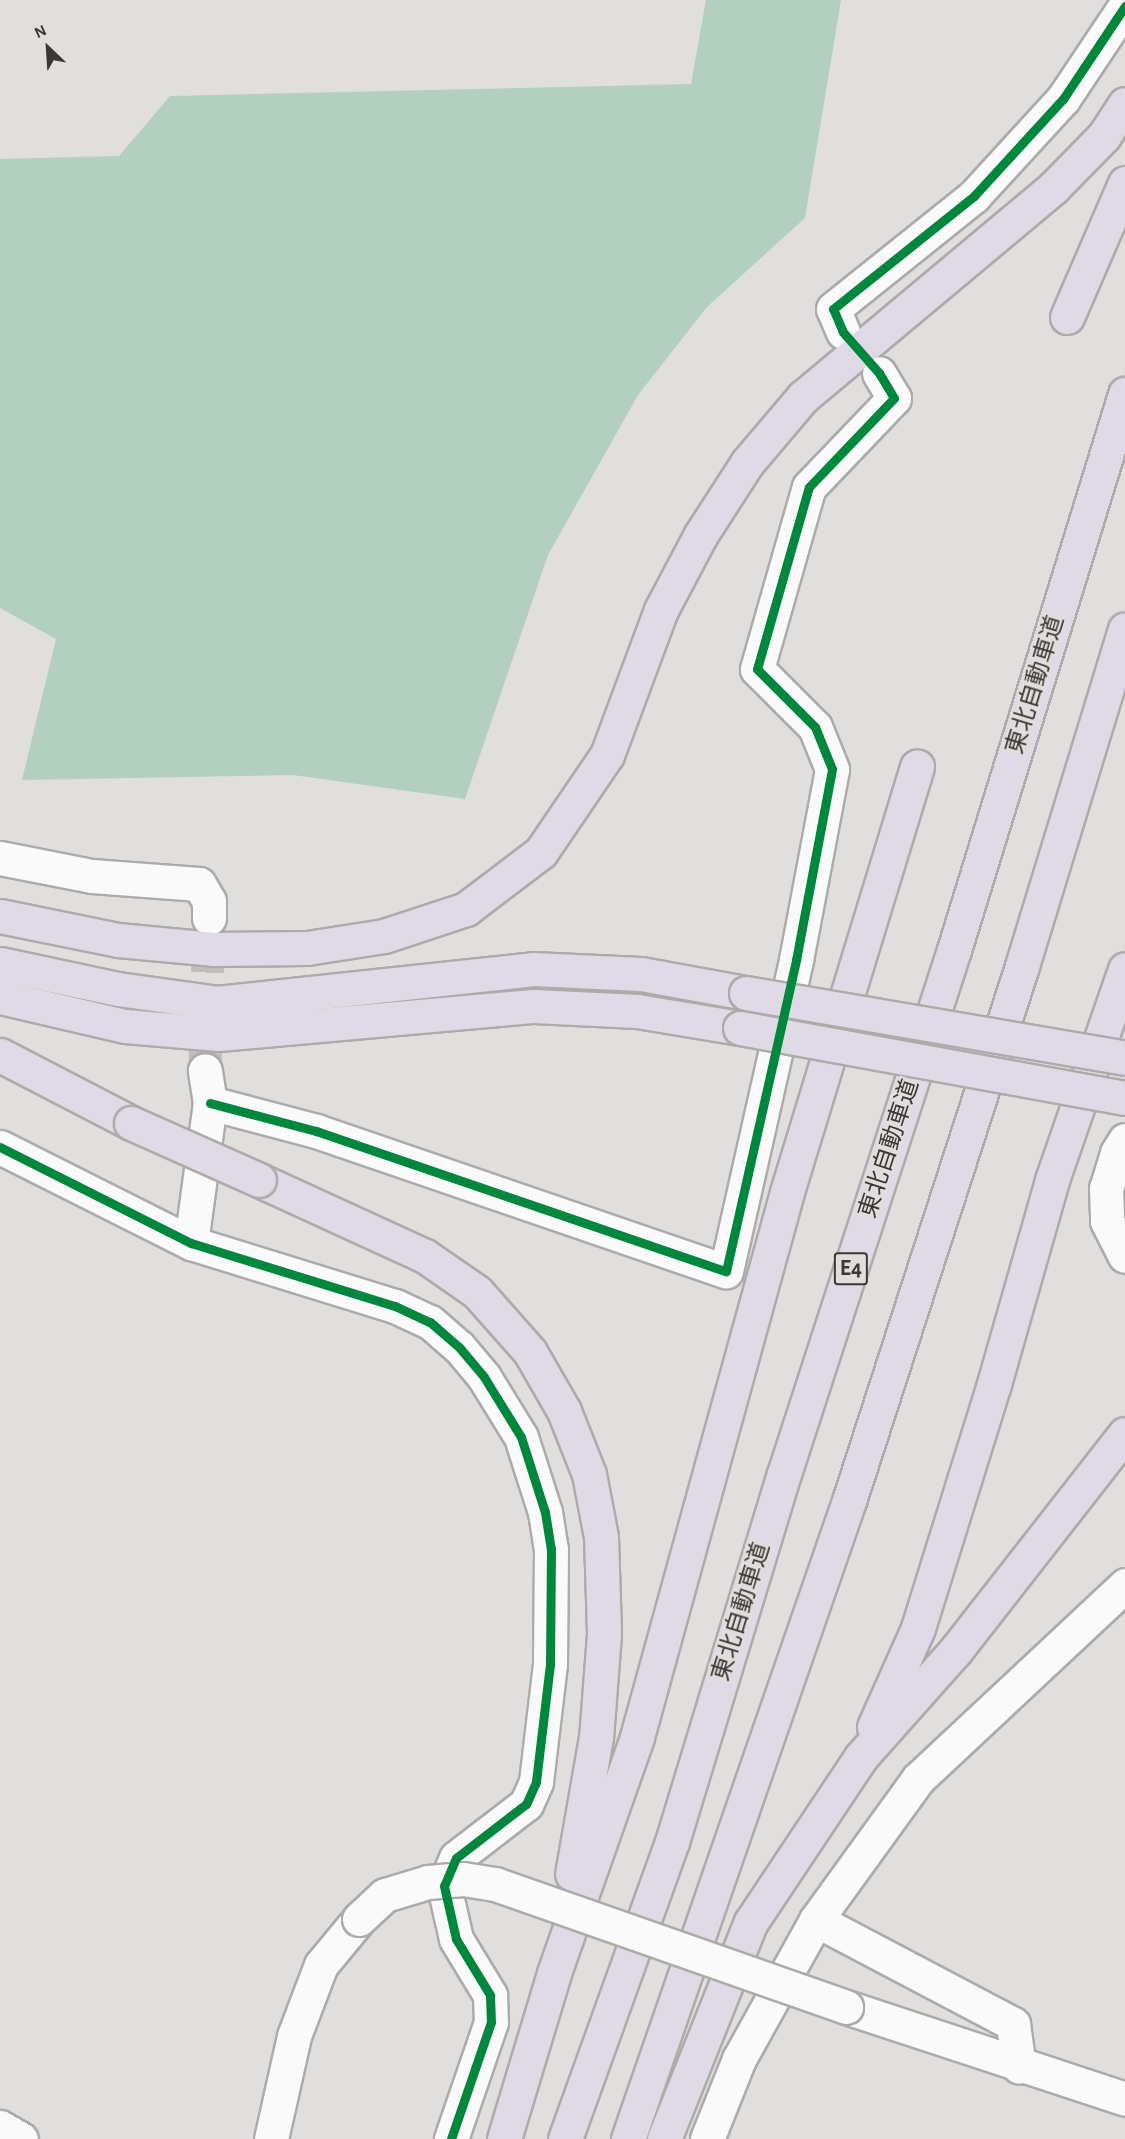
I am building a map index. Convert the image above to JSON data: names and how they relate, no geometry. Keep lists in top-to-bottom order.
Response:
{
  "streets": {
    "highway": ["東北自動車道", "E4"]
  },
  "north": "top left"
}
